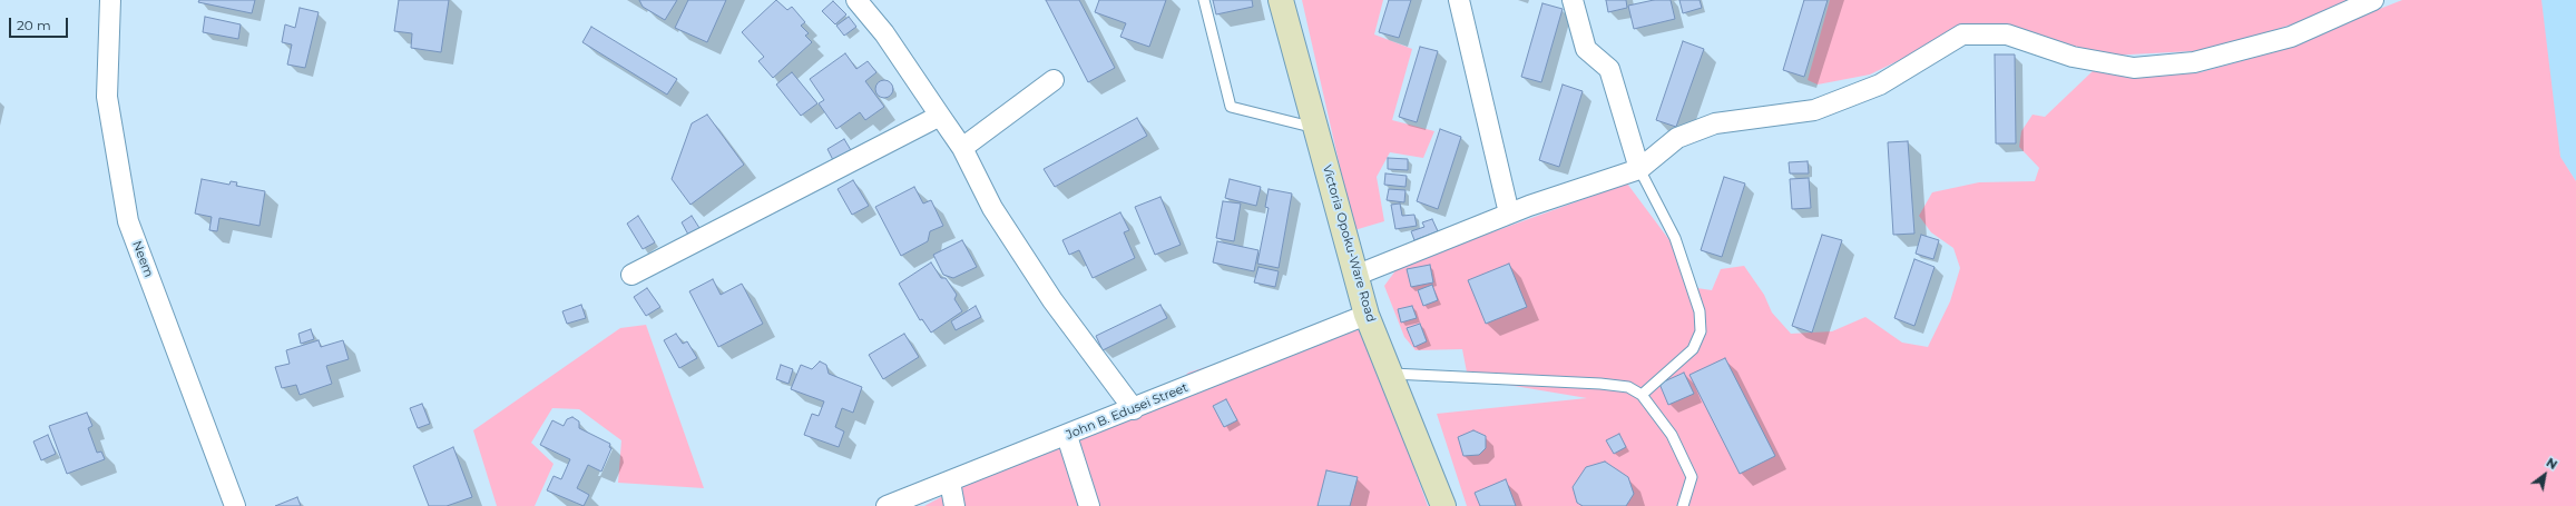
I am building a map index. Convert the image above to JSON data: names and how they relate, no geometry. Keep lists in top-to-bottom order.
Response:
{
  "streets": {
    "main road": ["Victoria Opoku-Ware Road"],
    "street": ["Neem", "John B. Edusei Street"]
  },
  "crossings": [
    ["Victoria Opoku-Ware Road", "John B. Edusei Street"]
  ],
  "scale_bar": "20 m",
  "north": "top right"
}
